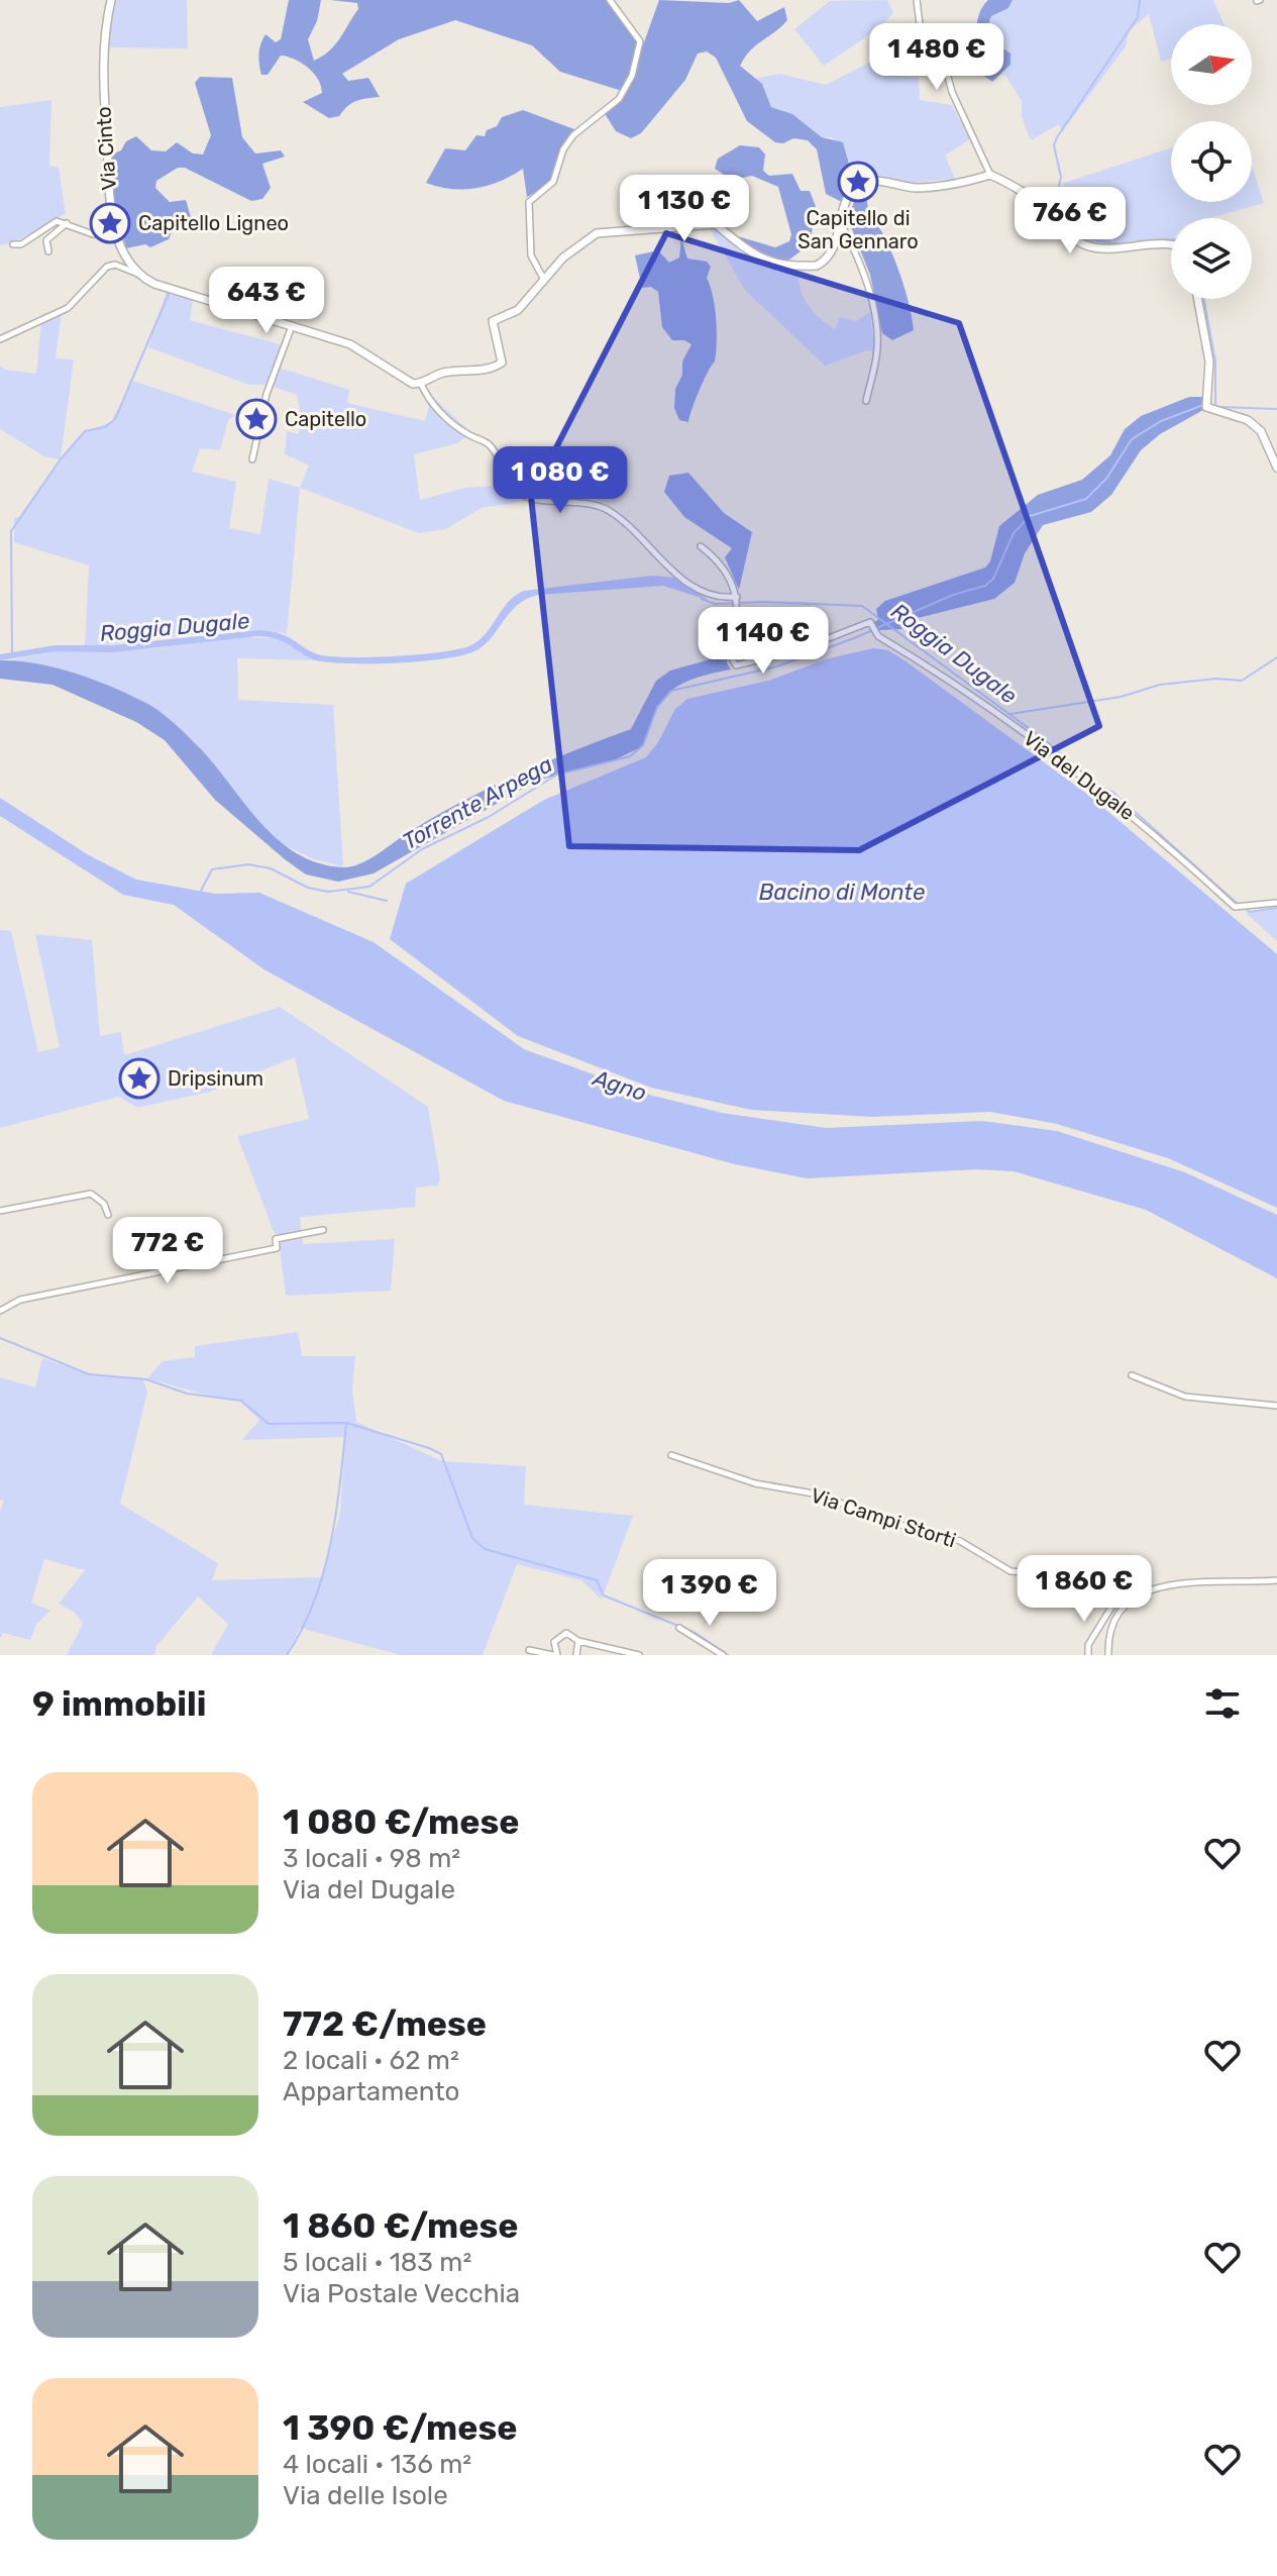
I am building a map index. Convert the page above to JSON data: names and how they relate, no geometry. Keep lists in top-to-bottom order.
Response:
{
  "streets": {
    "street": ["Via Cinto", "Via del Dugale", "Via Campi Storti"]
  },
  "water": [
    "Roggia Dugale",
    "Torrente Arpega",
    "Bacino di Monte",
    "Agno"
  ],
  "places": {
    "place": [
      "Capitello di San Gennaro",
      "Capitello Ligneo",
      "Capitello",
      "Dripsinum"
    ]
  },
  "north": "right",
  "page": {
    "price": [
      "1 480 €",
      "1 130 €",
      "766 €",
      "643 €",
      "1 080 €",
      "1 140 €",
      "772 €",
      "1 860 €",
      "1 390 €"
    ],
    "heading": "9 immobili",
    "list": [
      {
        "name": "1 080 €/mese",
        "note": "3 locali · 98 m² · Via del Dugale"
      },
      {
        "name": "772 €/mese",
        "note": "2 locali · 62 m² · Appartamento"
      },
      {
        "name": "1 860 €/mese",
        "note": "5 locali · 183 m² · Via Postale Vecchia"
      },
      {
        "name": "1 390 €/mese",
        "note": "4 locali · 136 m² · Via delle Isole"
      }
    ]
  }
}
